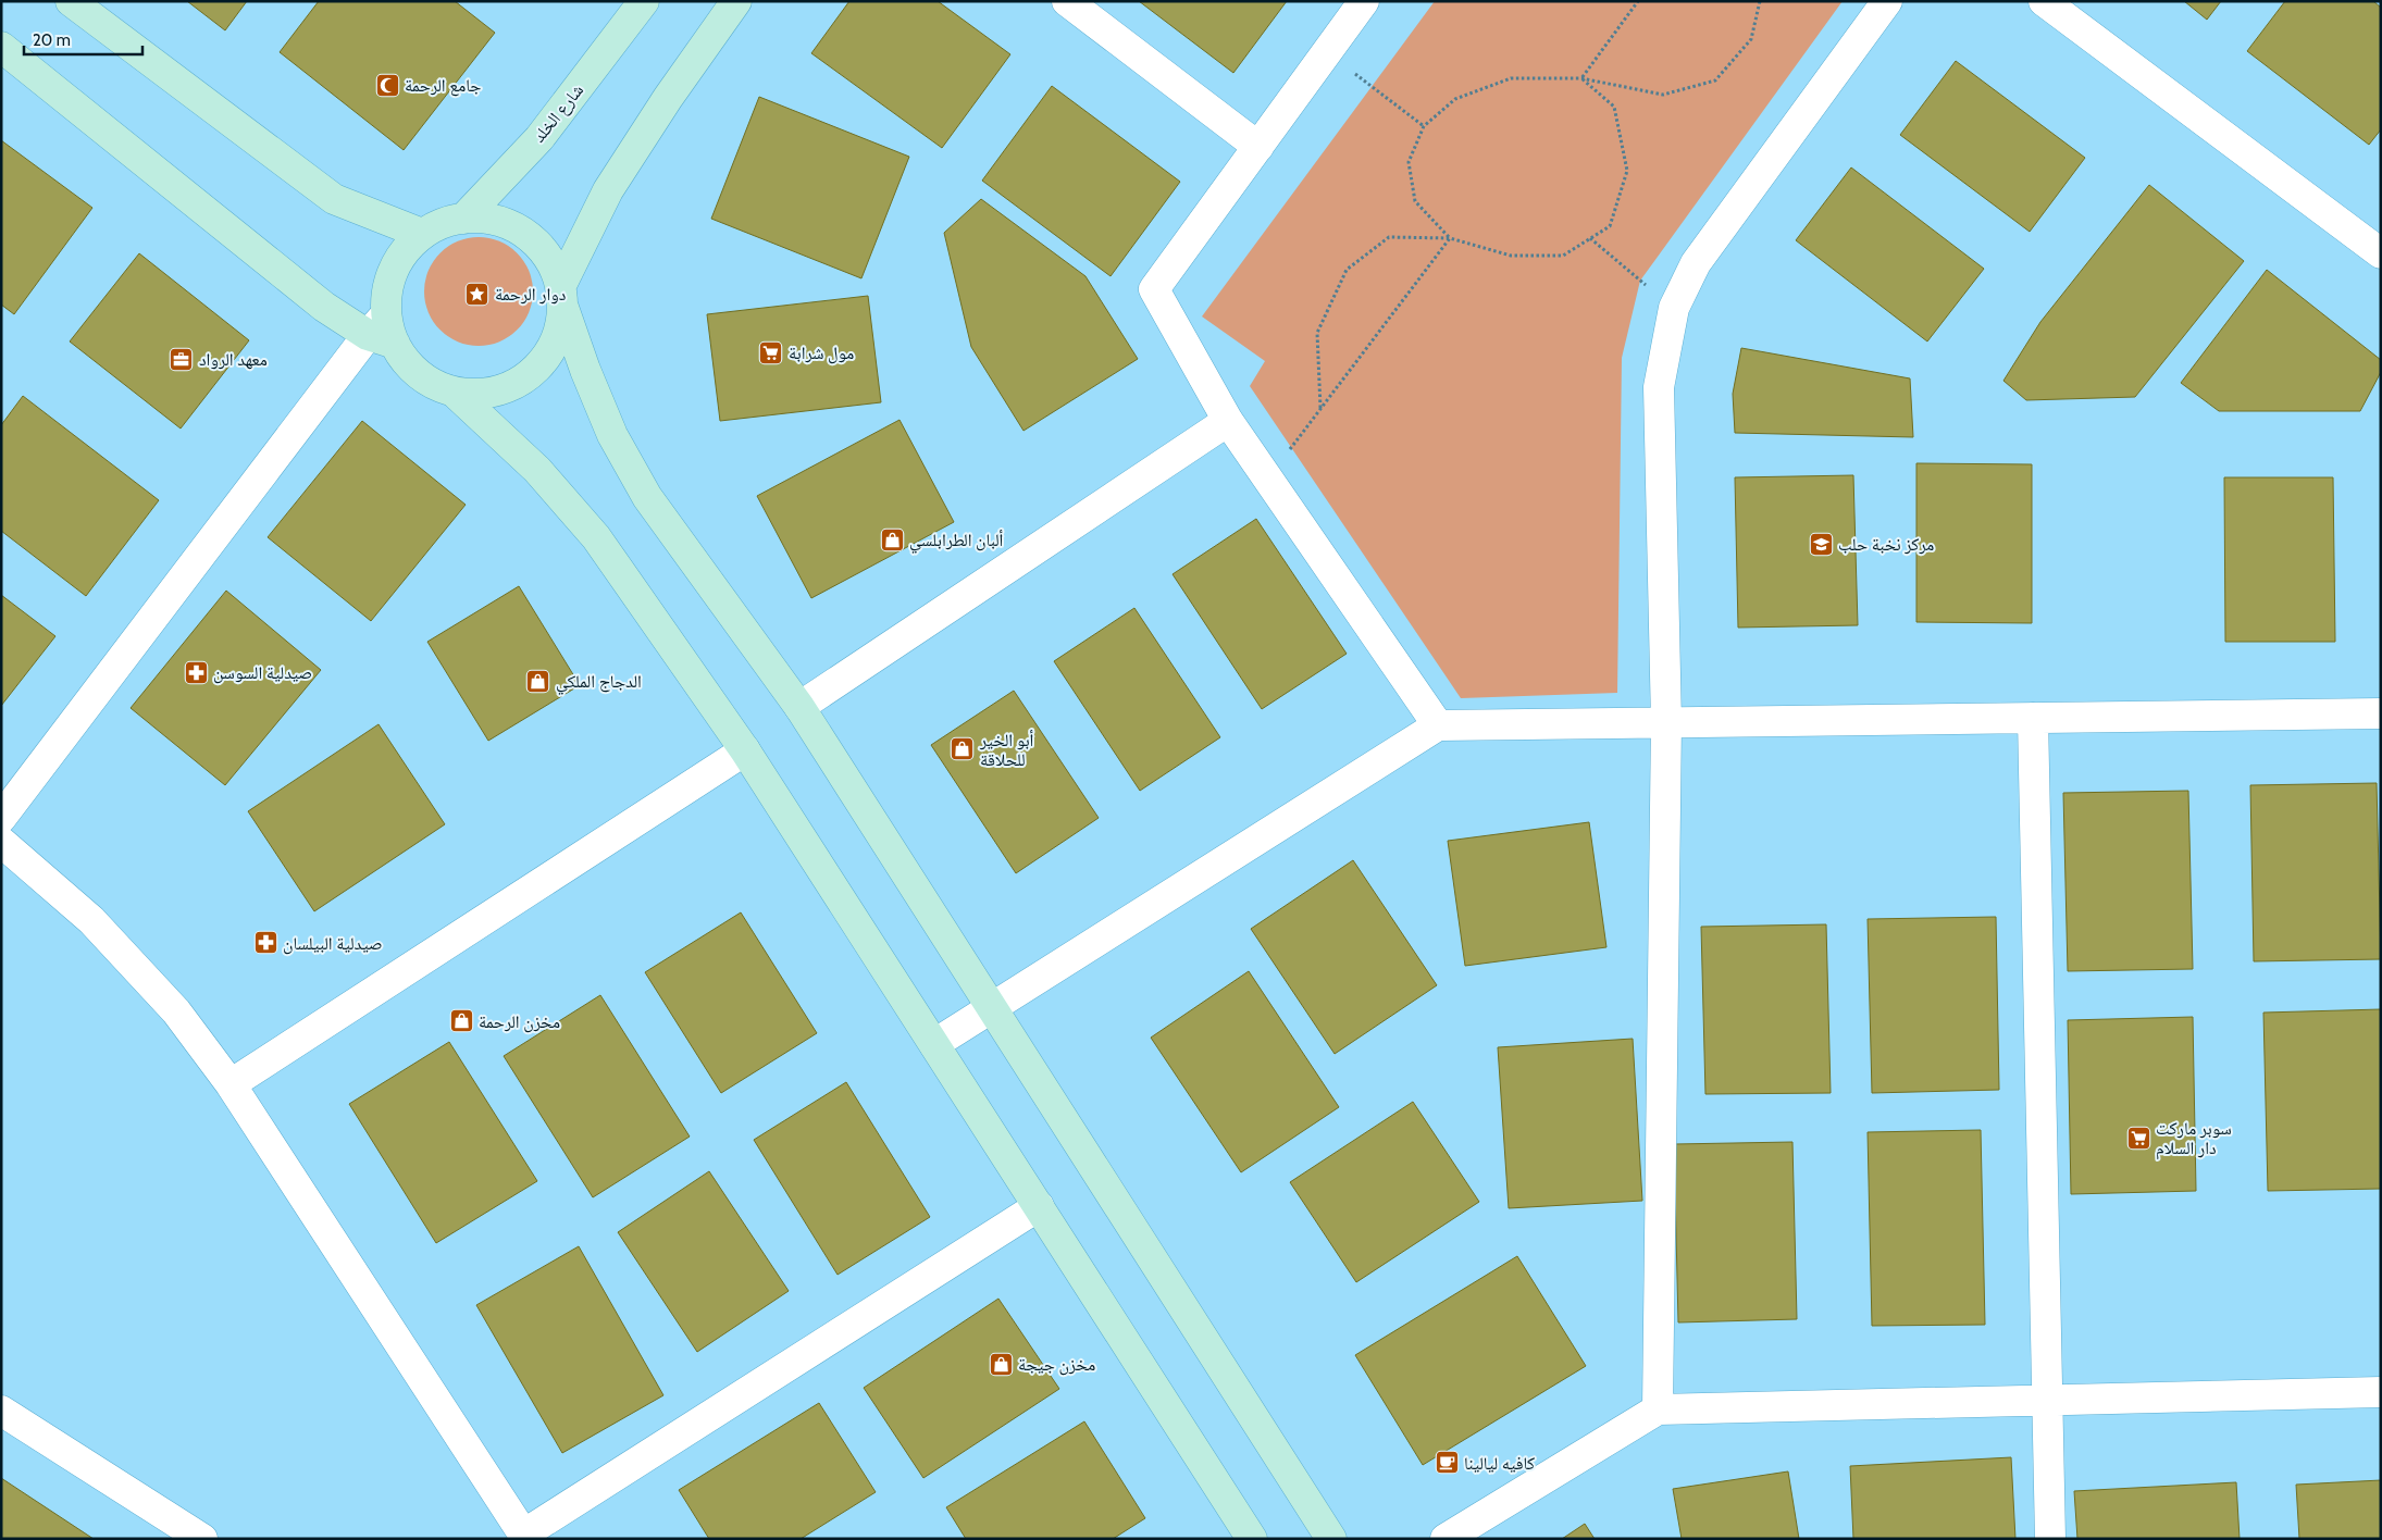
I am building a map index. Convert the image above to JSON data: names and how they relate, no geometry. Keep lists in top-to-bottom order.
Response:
{
  "streets": {
    "street": ["شارع الخلد"]
  },
  "places": {
    "mosque": ["جامع الرحمة"],
    "place": ["دوار الرحمة"],
    "supermarket": ["مول شرابة", "سوبر ماركت دار السلام"],
    "office": ["معهد الرواد"],
    "shop": [
      "ألبان الطرابلسي",
      "الدجاج الملكي",
      "أبو الخير للحلاقة",
      "مخزن الرحمة",
      "مخزن جيجة"
    ],
    "school or university": ["مركز نخبة حلب"],
    "pharmacy": ["صيدلية السوسن", "صيدلية البيلسان"],
    "cafe": ["كافيه ليالينا"]
  },
  "scale_bar": "20 m"
}
